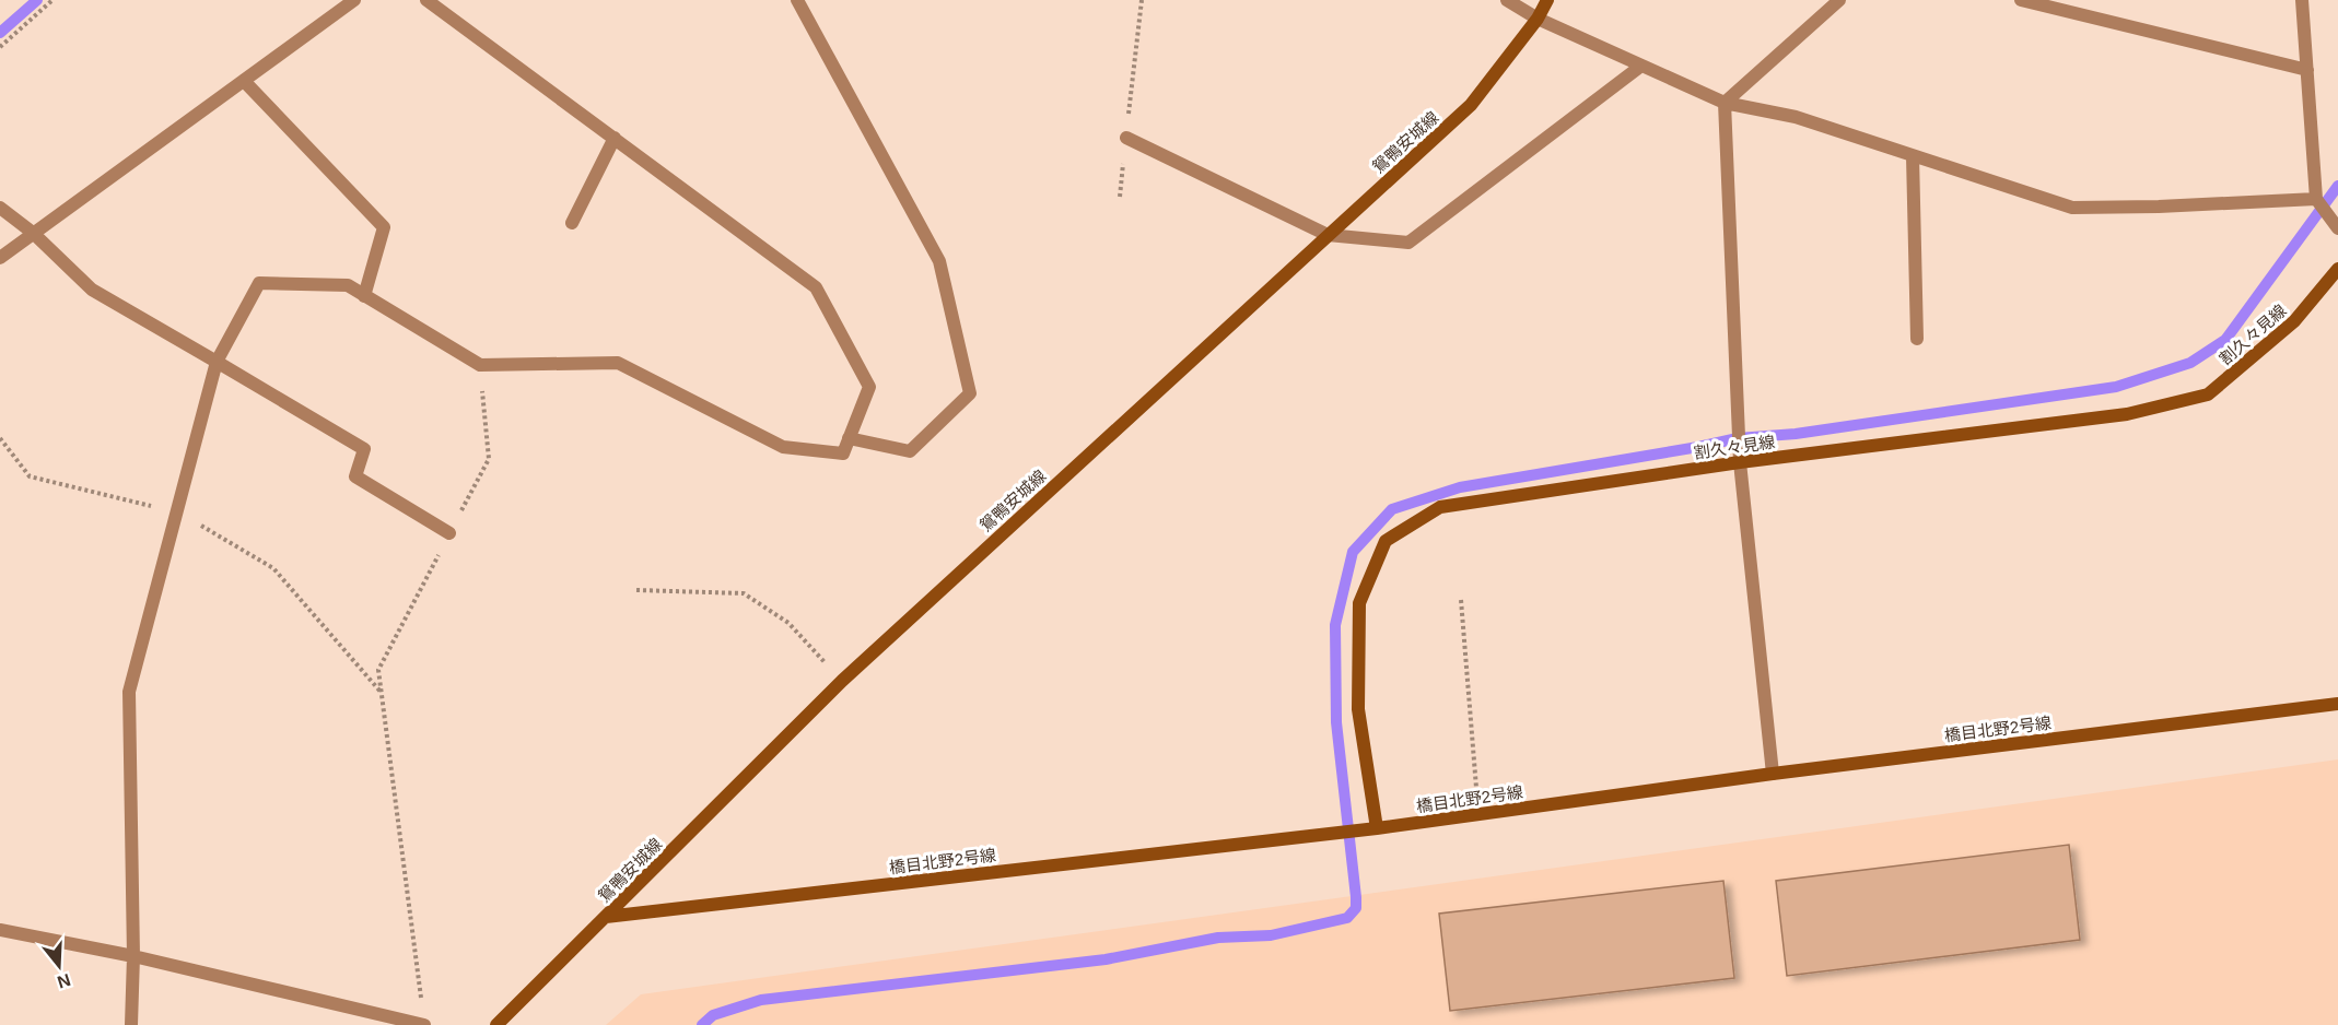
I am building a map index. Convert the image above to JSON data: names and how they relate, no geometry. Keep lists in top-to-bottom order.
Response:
{
  "streets": {
    "street": ["鴛鴨安城線", "割久々見線", "橋目北野2号線"]
  },
  "crossings": [
    ["鴛鴨安城線", "橋目北野2号線"],
    ["割久々見線", "橋目北野2号線"]
  ],
  "north": "bottom"
}
